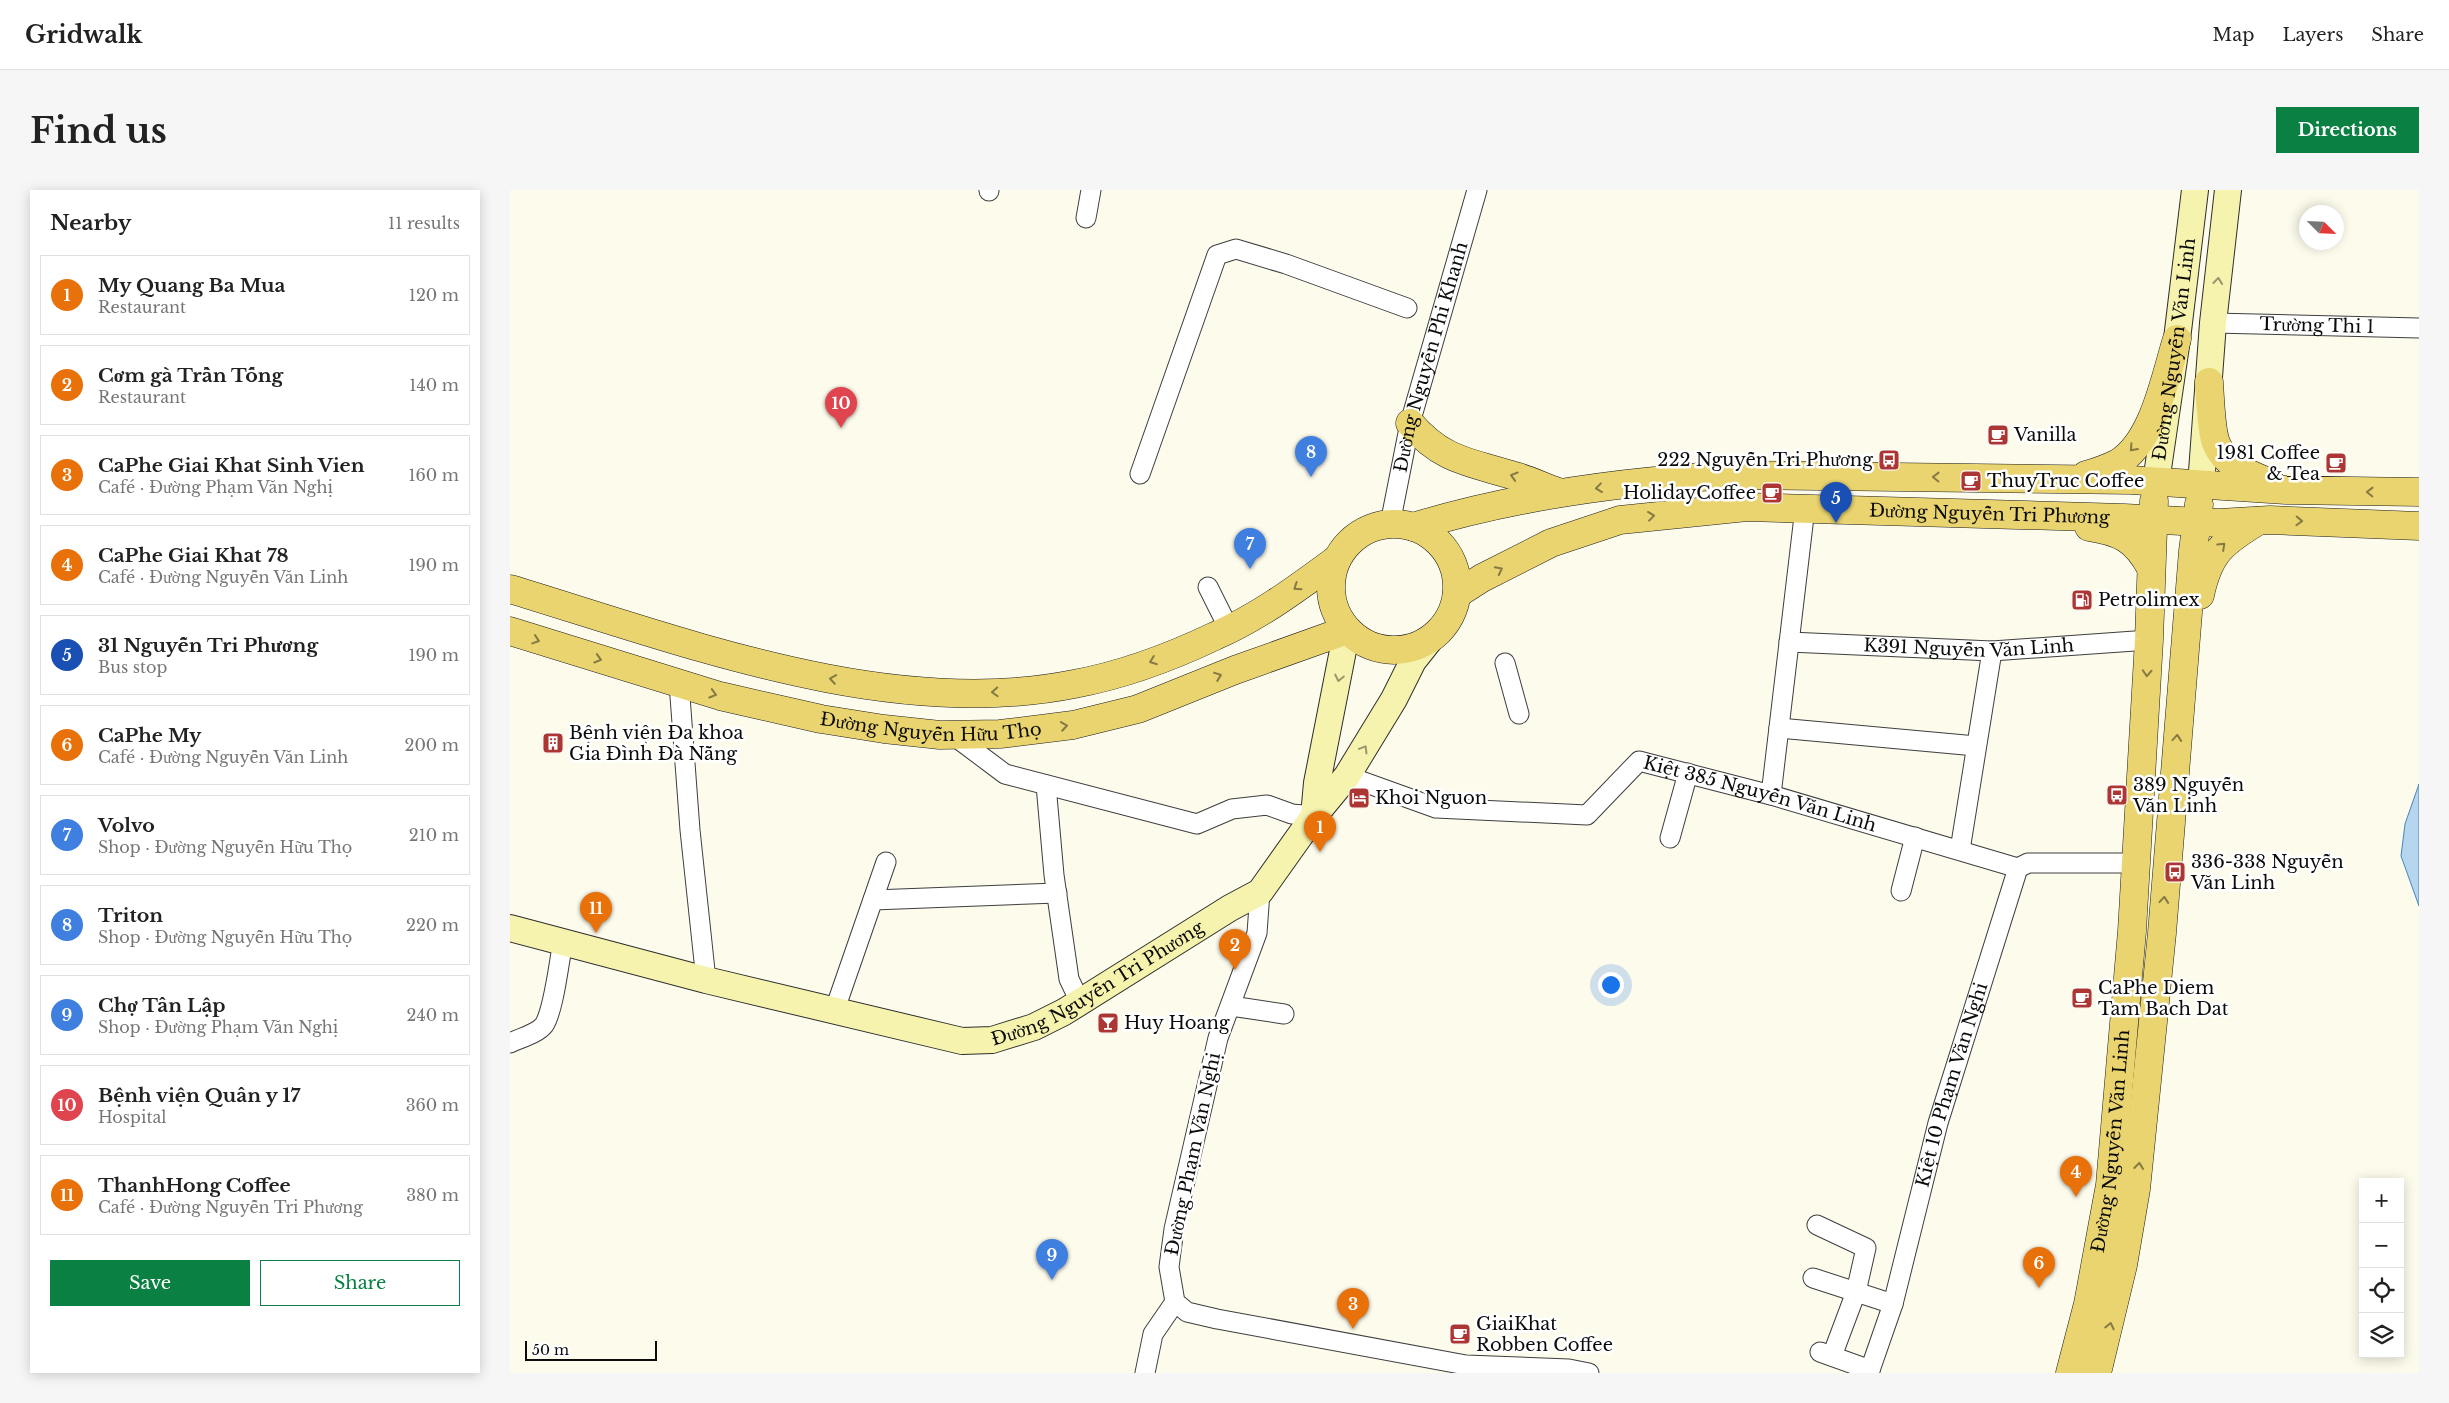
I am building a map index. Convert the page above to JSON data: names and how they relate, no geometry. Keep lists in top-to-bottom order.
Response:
{
  "streets": {
    "main road": ["Đường Nguyễn Văn Linh", "Đường Nguyễn Tri Phương", "Đường Nguyễn Hữu Thọ"],
    "street": [
      "Trường Thi 1",
      "Đường Nguyễn Phi Khanh",
      "K391 Nguyễn Văn Linh",
      "Kiệt 385 Nguyễn Văn Linh",
      "Kiệt 10 Phạm Văn Nghi",
      "Đường Phạm Văn Nghị"
    ]
  },
  "crossings": [
    ["Trường Thi 1", "Đường Nguyễn Văn Linh"],
    ["Đường Nguyễn Văn Linh", "Đường Nguyễn Tri Phương"],
    ["Đường Nguyễn Văn Linh", "K391 Nguyễn Văn Linh"],
    ["Đường Nguyễn Văn Linh", "Kiệt 385 Nguyễn Văn Linh"],
    ["Đường Nguyễn Phi Khanh", "Đường Nguyễn Tri Phương"],
    ["Đường Nguyễn Phi Khanh", "Đường Nguyễn Hữu Thọ"],
    ["Đường Nguyễn Tri Phương", "Đường Nguyễn Hữu Thọ"],
    ["Đường Nguyễn Tri Phương", "Kiệt 385 Nguyễn Văn Linh"],
    ["Đường Nguyễn Tri Phương", "Đường Phạm Văn Nghị"],
    ["Kiệt 385 Nguyễn Văn Linh", "Kiệt 10 Phạm Văn Nghi"]
  ],
  "places": {
    "cafe": [
      "Vanilla",
      "1981 Coffee & Tea",
      "ThuyTruc Coffee",
      "HolidayCoffee",
      "CaPhe Diem Tam Bach Dat",
      "GiaiKhat Robben Coffee"
    ],
    "bus stop": ["222 Nguyễn Tri Phương", "389 Nguyễn Văn Linh", "336-338 Nguyễn Văn Linh"],
    "fuel station": ["Petrolimex"],
    "building": ["Bệnh viện Đa khoa Gia Đình Đà Nẵng"],
    "hotel": ["Khoi Nguon"],
    "bar": ["Huy Hoang"]
  },
  "scale_bar": "50 m",
  "north": "bottom right",
  "page": {
    "header": "Gridwalk",
    "nav": ["Map", "Layers", "Share"],
    "buttons": [
      "Directions",
      ["Save", "Share"]
    ],
    "title": "Find us",
    "heading": ["Nearby", "11 results"],
    "list": [
      {
        "mark": "1",
        "name": "My Quang Ba Mua",
        "note": "Restaurant",
        "value": "120 m"
      },
      {
        "mark": "2",
        "name": "Cơm gà Trần Tống",
        "note": "Restaurant",
        "value": "140 m"
      },
      {
        "mark": "3",
        "name": "CaPhe Giai Khat Sinh Vien",
        "note": "Café · Đường Phạm Văn Nghị",
        "value": "160 m"
      },
      {
        "mark": "4",
        "name": "CaPhe Giai Khat 78",
        "note": "Café · Đường Nguyễn Văn Linh",
        "value": "190 m"
      },
      {
        "mark": "5",
        "name": "31 Nguyễn Tri Phương",
        "note": "Bus stop",
        "value": "190 m"
      },
      {
        "mark": "6",
        "name": "CaPhe My",
        "note": "Café · Đường Nguyễn Văn Linh",
        "value": "200 m"
      },
      {
        "mark": "7",
        "name": "Volvo",
        "note": "Shop · Đường Nguyễn Hữu Thọ",
        "value": "210 m"
      },
      {
        "mark": "8",
        "name": "Triton",
        "note": "Shop · Đường Nguyễn Hữu Thọ",
        "value": "220 m"
      },
      {
        "mark": "9",
        "name": "Chợ Tân Lập",
        "note": "Shop · Đường Phạm Văn Nghị",
        "value": "240 m"
      },
      {
        "mark": "10",
        "name": "Bệnh viện Quân y 17",
        "note": "Hospital",
        "value": "360 m"
      },
      {
        "mark": "11",
        "name": "ThanhHong Coffee",
        "note": "Café · Đường Nguyễn Tri Phương",
        "value": "380 m"
      }
    ],
    "pins": [
      "10",
      "8",
      "5",
      "7",
      "1",
      "11",
      "2",
      "4",
      "9",
      "6",
      "3"
    ],
    "map_buttons": ["+", "−"],
    "scale": "50 m"
  }
}
